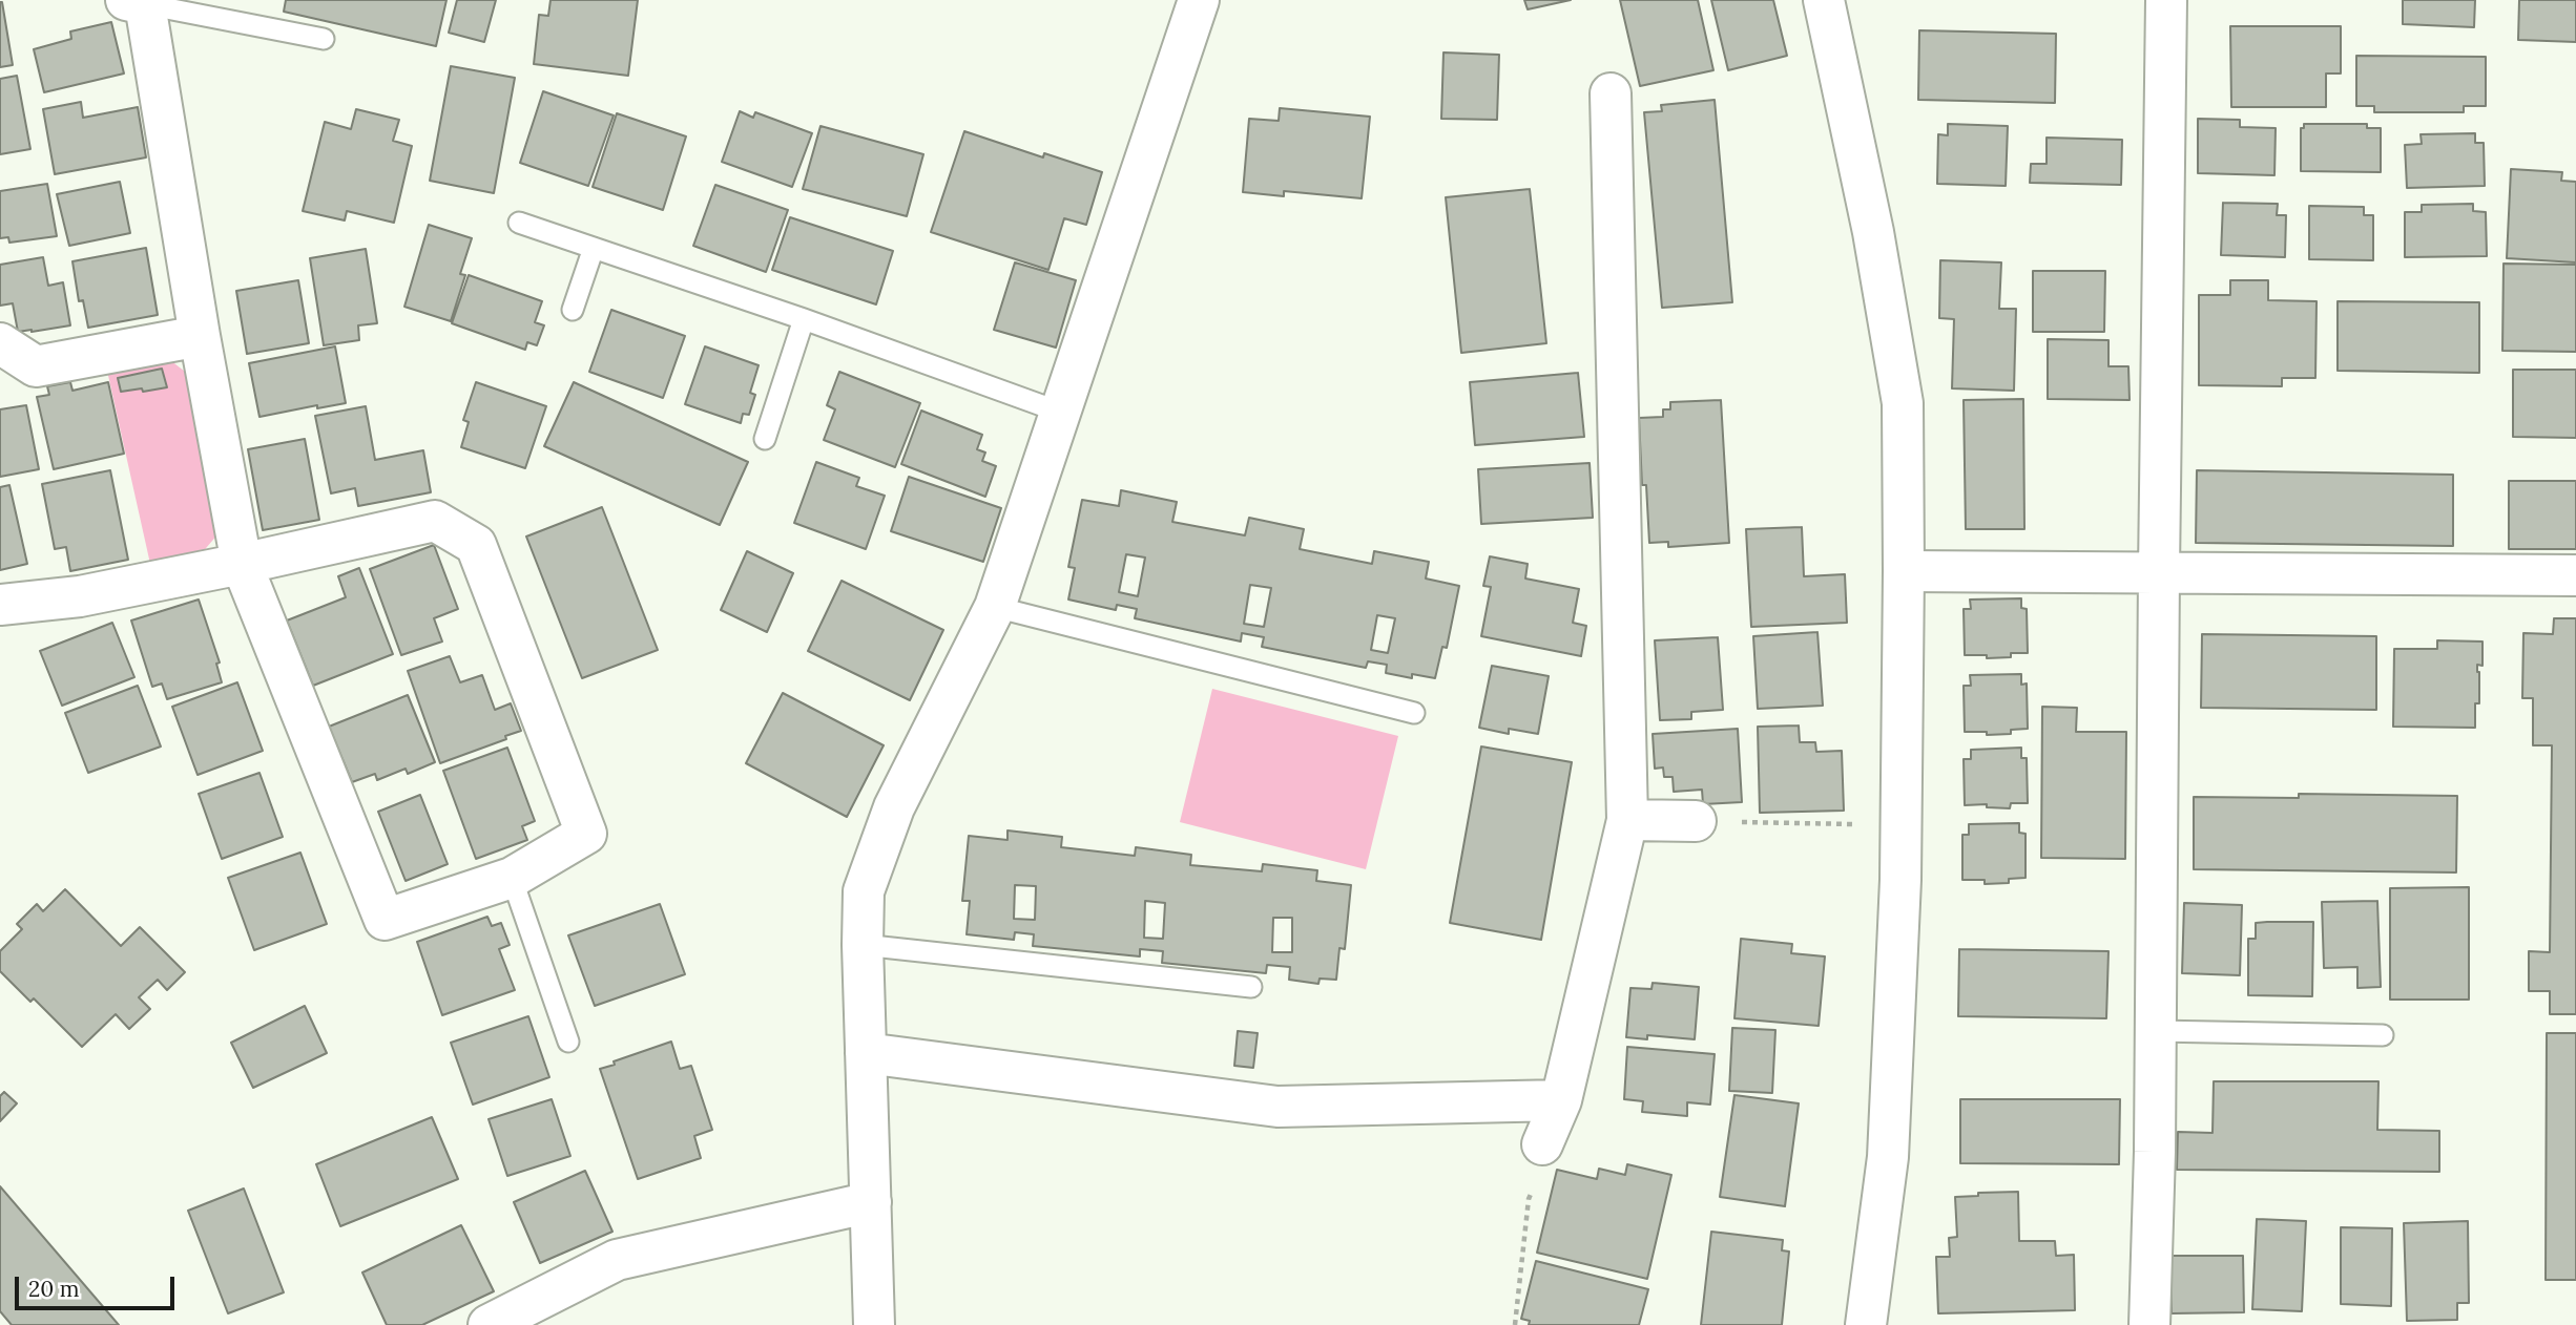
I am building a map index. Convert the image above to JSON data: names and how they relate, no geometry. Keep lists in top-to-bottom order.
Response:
{
  "scale_bar": "20 m"
}
